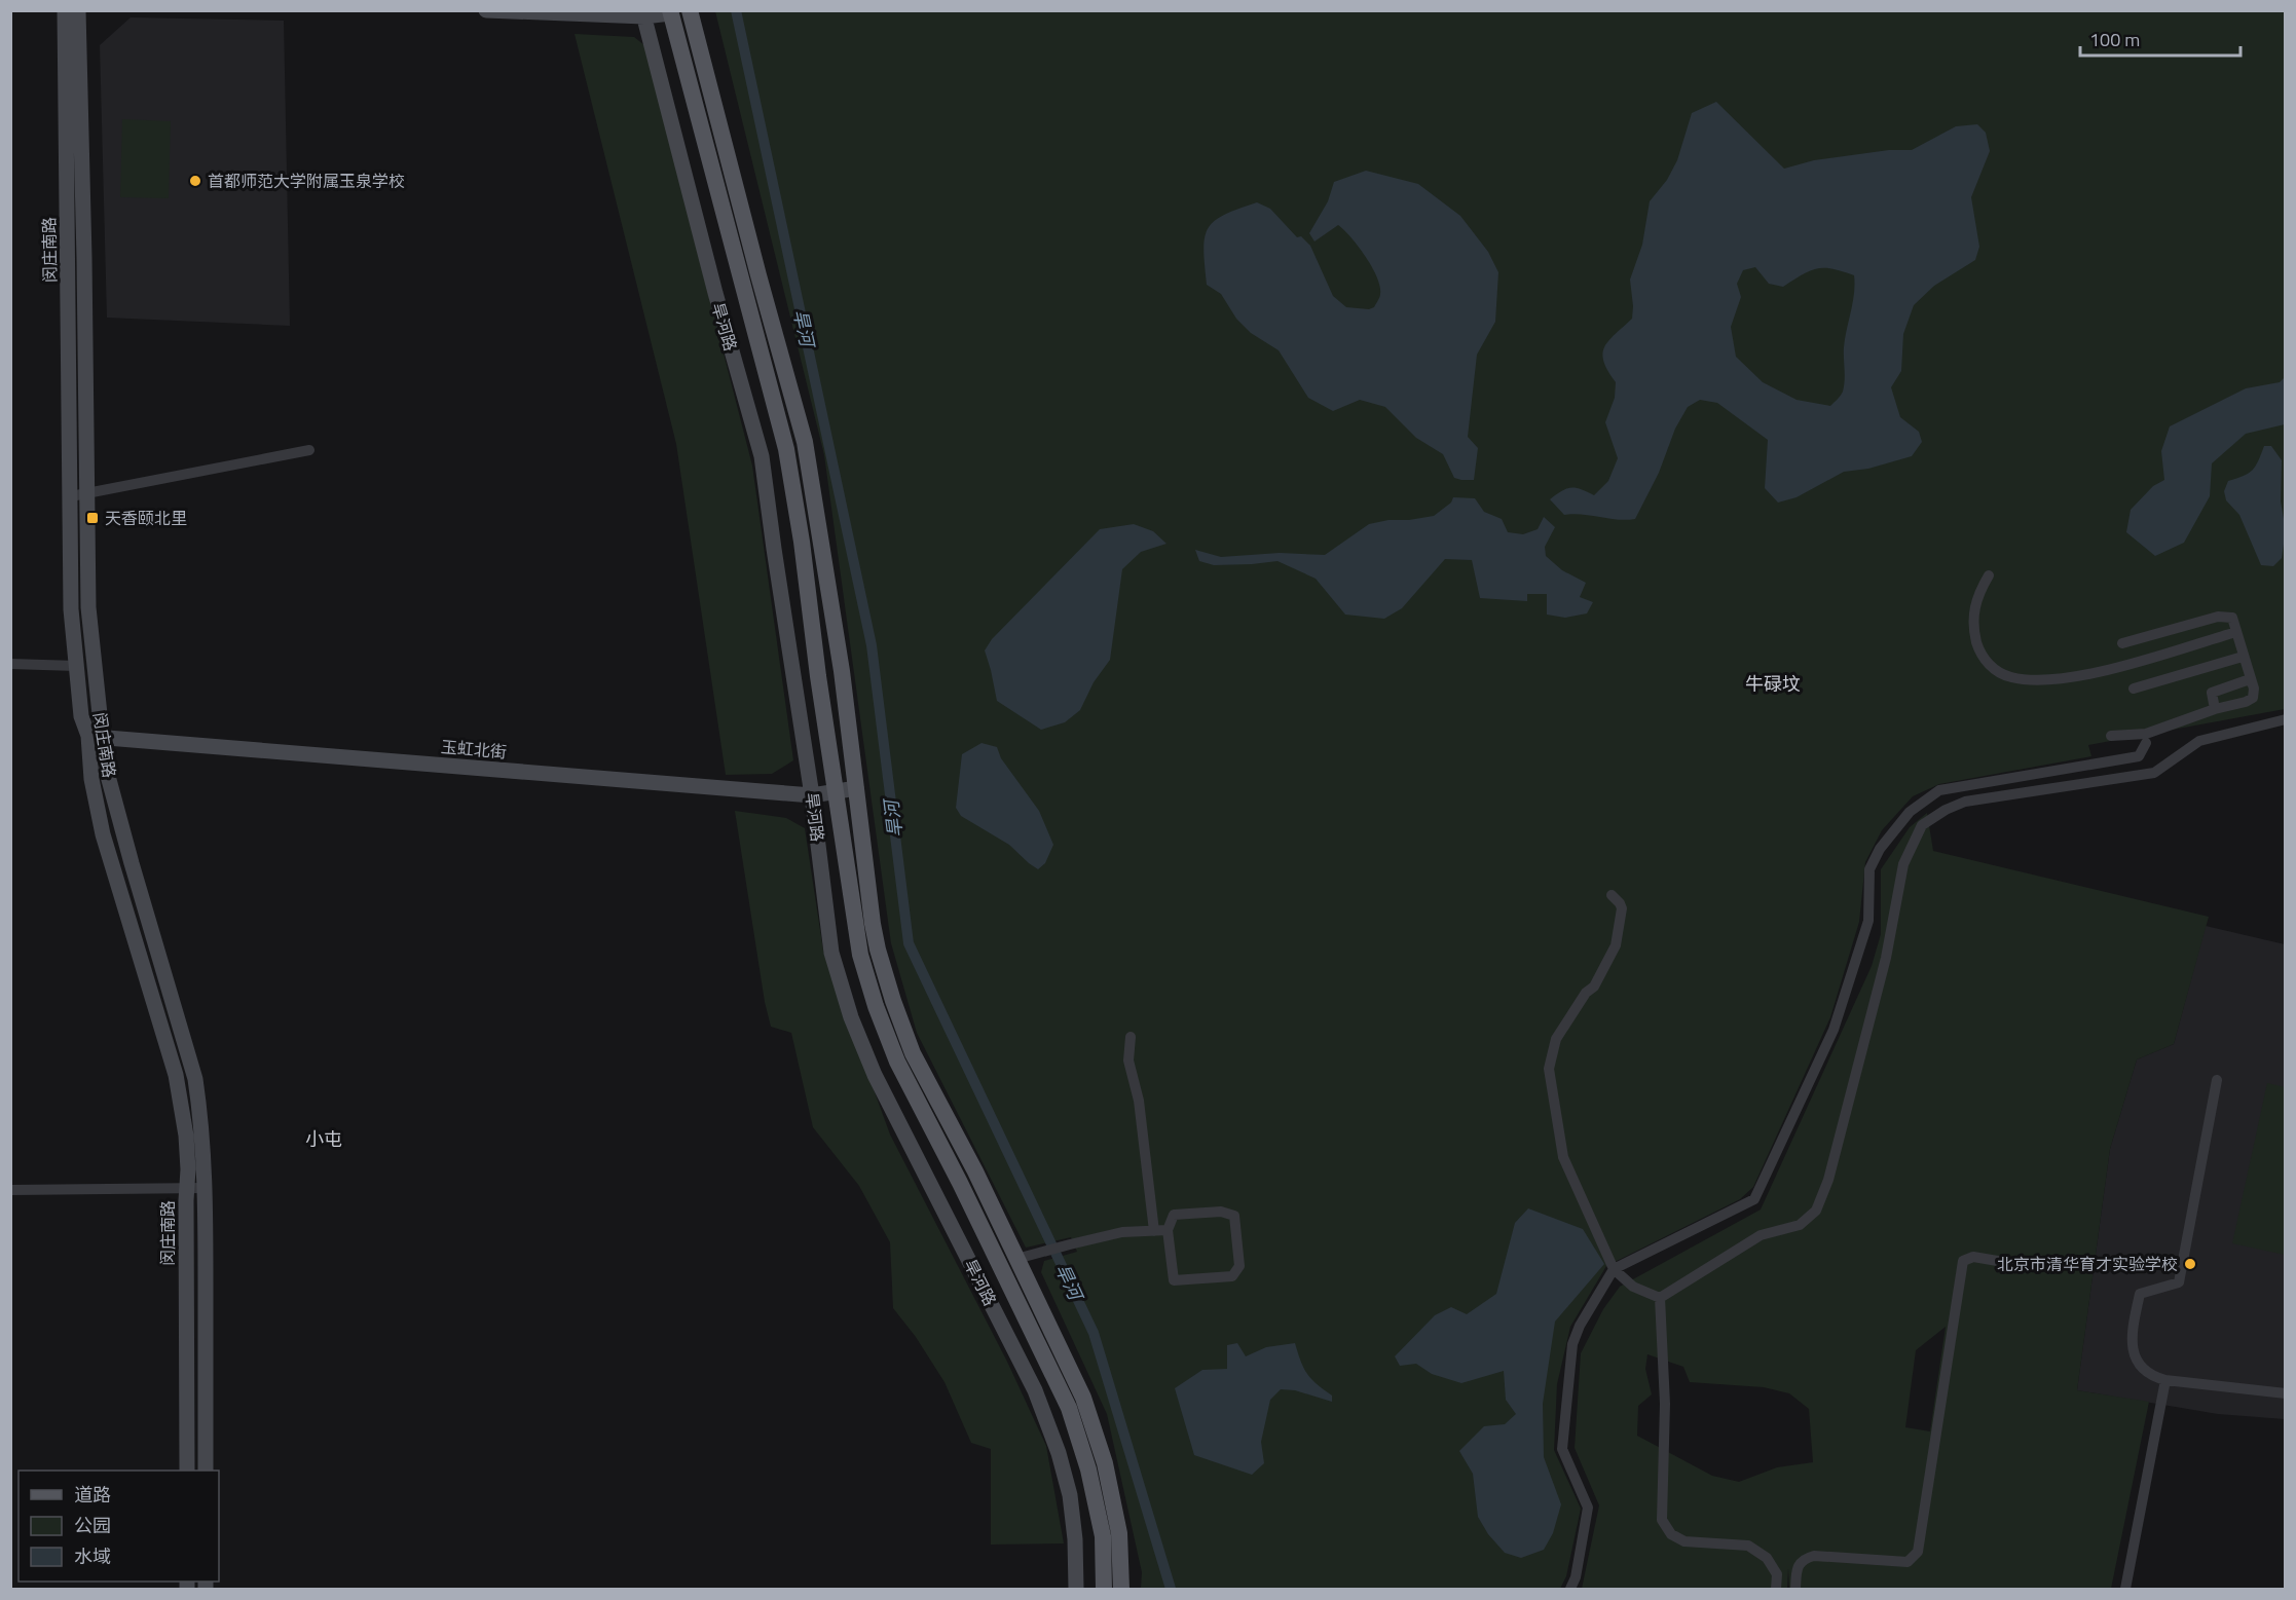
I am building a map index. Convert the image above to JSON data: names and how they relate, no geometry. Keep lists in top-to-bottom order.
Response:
{
  "streets": {
    "main road": ["旱河路"],
    "street": ["闵庄南路", "玉虹北街"]
  },
  "crossings": [
    ["闵庄南路", "玉虹北街"],
    ["旱河路", "玉虹北街"]
  ],
  "districts": ["牛碌坟", "小屯"],
  "water": ["旱河"],
  "places": {
    "other": ["首都师范大学附属玉泉学校", "北京市清华育才实验学校"],
    "transit": ["天香颐北里"]
  },
  "legend": ["道路", "公园", "水域"],
  "scale_bar": "100 m"
}
